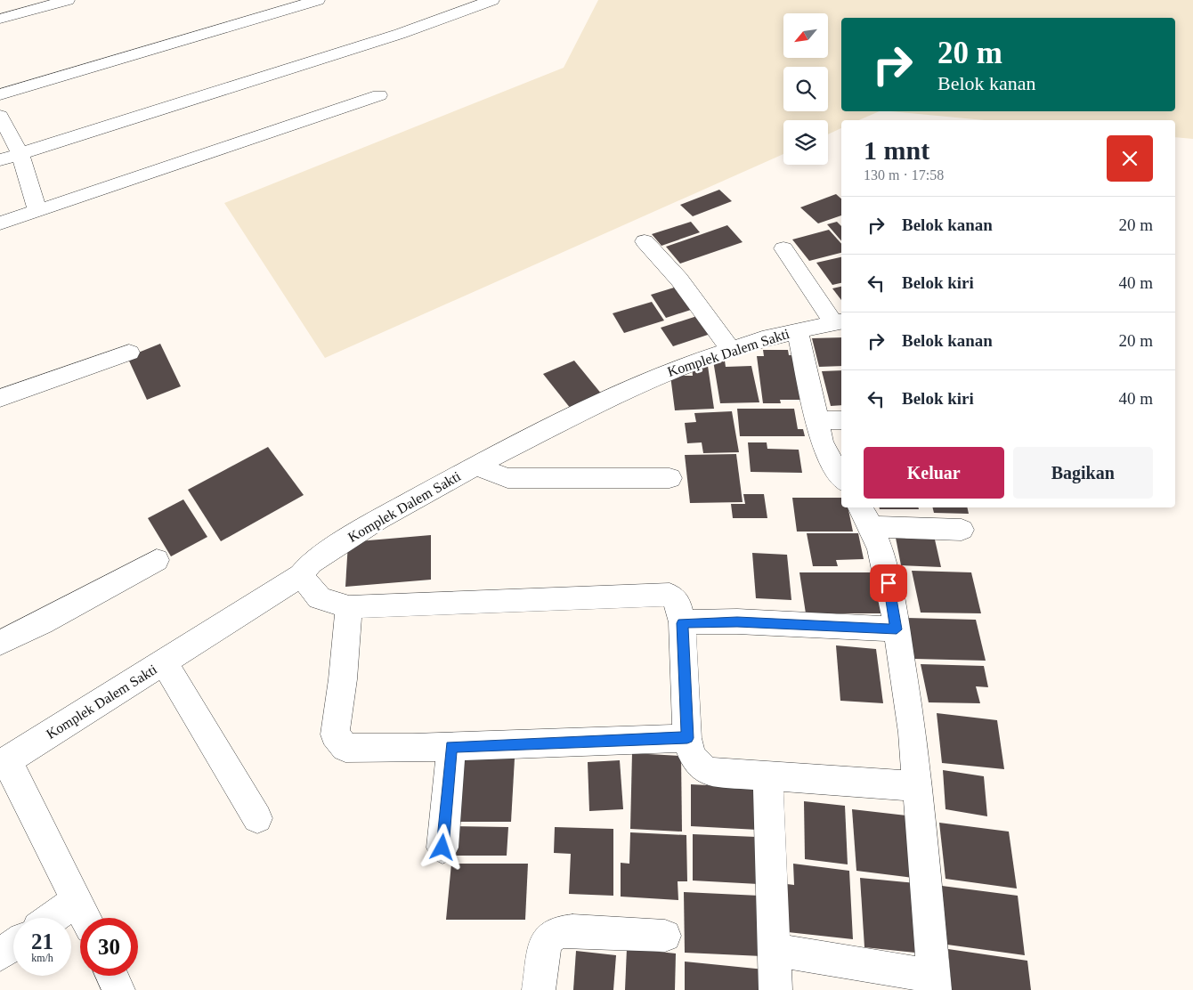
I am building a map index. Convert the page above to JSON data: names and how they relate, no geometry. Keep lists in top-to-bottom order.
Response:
{
  "streets": {
    "street": ["Komplek Dalem Sakti"]
  },
  "north": "bottom left",
  "page": {
    "turn": ["20 m", "Belok kanan"],
    "heading": ["1 mnt", "130 m · 17:58"],
    "list": [
      {
        "name": "Belok kanan",
        "value": "20 m"
      },
      {
        "name": "Belok kiri",
        "value": "40 m"
      },
      {
        "name": "Belok kanan",
        "value": "20 m"
      },
      {
        "name": "Belok kiri",
        "value": "40 m"
      }
    ],
    "buttons": ["Keluar", "Bagikan"],
    "speed": "21 km/h",
    "limit": "30"
  }
}
